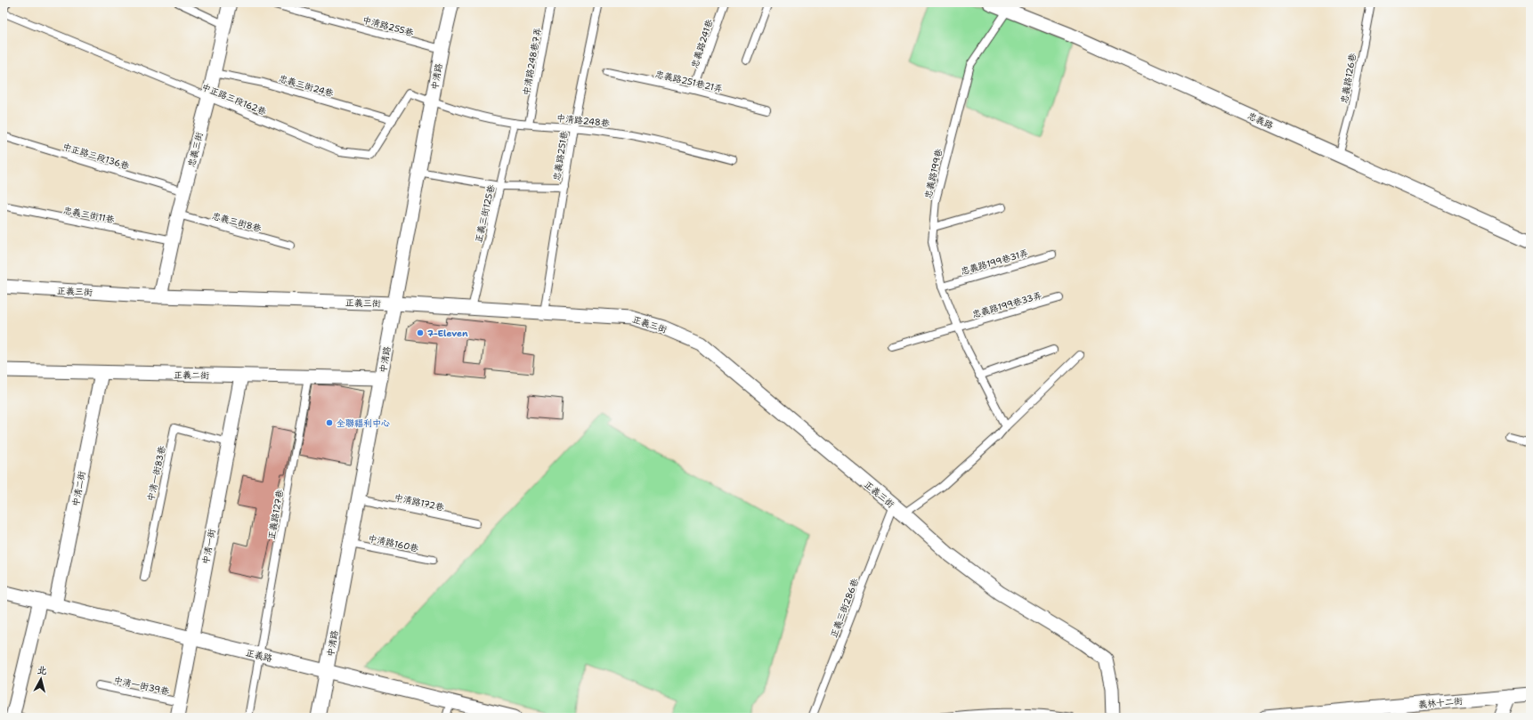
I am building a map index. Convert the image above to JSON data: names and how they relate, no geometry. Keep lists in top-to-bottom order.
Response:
{
  "streets": {
    "street": [
      "中清路",
      "忠義路",
      "忠義三街",
      "正義三街",
      "正義二街",
      "中清二街",
      "中清一街",
      "正義路",
      "義林十二街"
    ],
    "lane": [
      "中清路255巷",
      "忠義路241巷",
      "中清路248巷7弄",
      "忠義路126巷",
      "忠義路251巷21弄",
      "忠義三街24巷",
      "中正路三段162巷",
      "中清路248巷",
      "中正路三段136巷",
      "忠義路251巷",
      "忠義路199巷",
      "正義三街125巷",
      "忠義三街11巷",
      "忠義三街8巷",
      "忠義路199巷31弄",
      "忠義路199巷33弄",
      "中清一街83巷",
      "中清路172巷",
      "正義路127巷",
      "中清路160巷",
      "正義三街286巷",
      "中清一街39巷"
    ]
  },
  "crossings": [
    ["中清路255巷", "中清路"],
    ["忠義路241巷", "忠義路251巷21弄"],
    ["中清路248巷7弄", "中清路248巷"],
    ["中清路", "中正路三段162巷"],
    ["中清路", "中清路248巷"],
    ["中清路", "正義三街"],
    ["中清路", "正義二街"],
    ["中清路", "中清路172巷"],
    ["中清路", "中清路160巷"],
    ["中清路", "正義路"],
    ["忠義路126巷", "忠義路"],
    ["忠義三街24巷", "中正路三段162巷"],
    ["忠義三街24巷", "忠義三街"],
    ["中正路三段162巷", "中清路248巷"],
    ["中正路三段162巷", "忠義三街"],
    ["中清路248巷", "忠義路251巷"],
    ["中清路248巷", "正義三街125巷"],
    ["忠義路", "忠義路199巷"],
    ["忠義三街", "中正路三段136巷"],
    ["忠義三街", "忠義三街11巷"],
    ["忠義三街", "忠義三街8巷"],
    ["忠義三街", "正義三街"],
    ["忠義路251巷", "正義三街"],
    ["忠義路199巷", "忠義路199巷31弄"],
    ["忠義路199巷", "忠義路199巷33弄"],
    ["正義三街125巷", "正義三街"],
    ["正義三街", "正義三街286巷"],
    ["正義二街", "中清二街"],
    ["正義二街", "正義路127巷"],
    ["正義二街", "中清一街"],
    ["中清一街83巷", "中清一街"],
    ["中清二街", "正義路"],
    ["正義路127巷", "正義路"],
    ["中清一街", "正義路"],
    ["中清一街", "中清一街39巷"]
  ],
  "places": ["7-Eleven", "全聯福利中心"],
  "north": "top"
}
